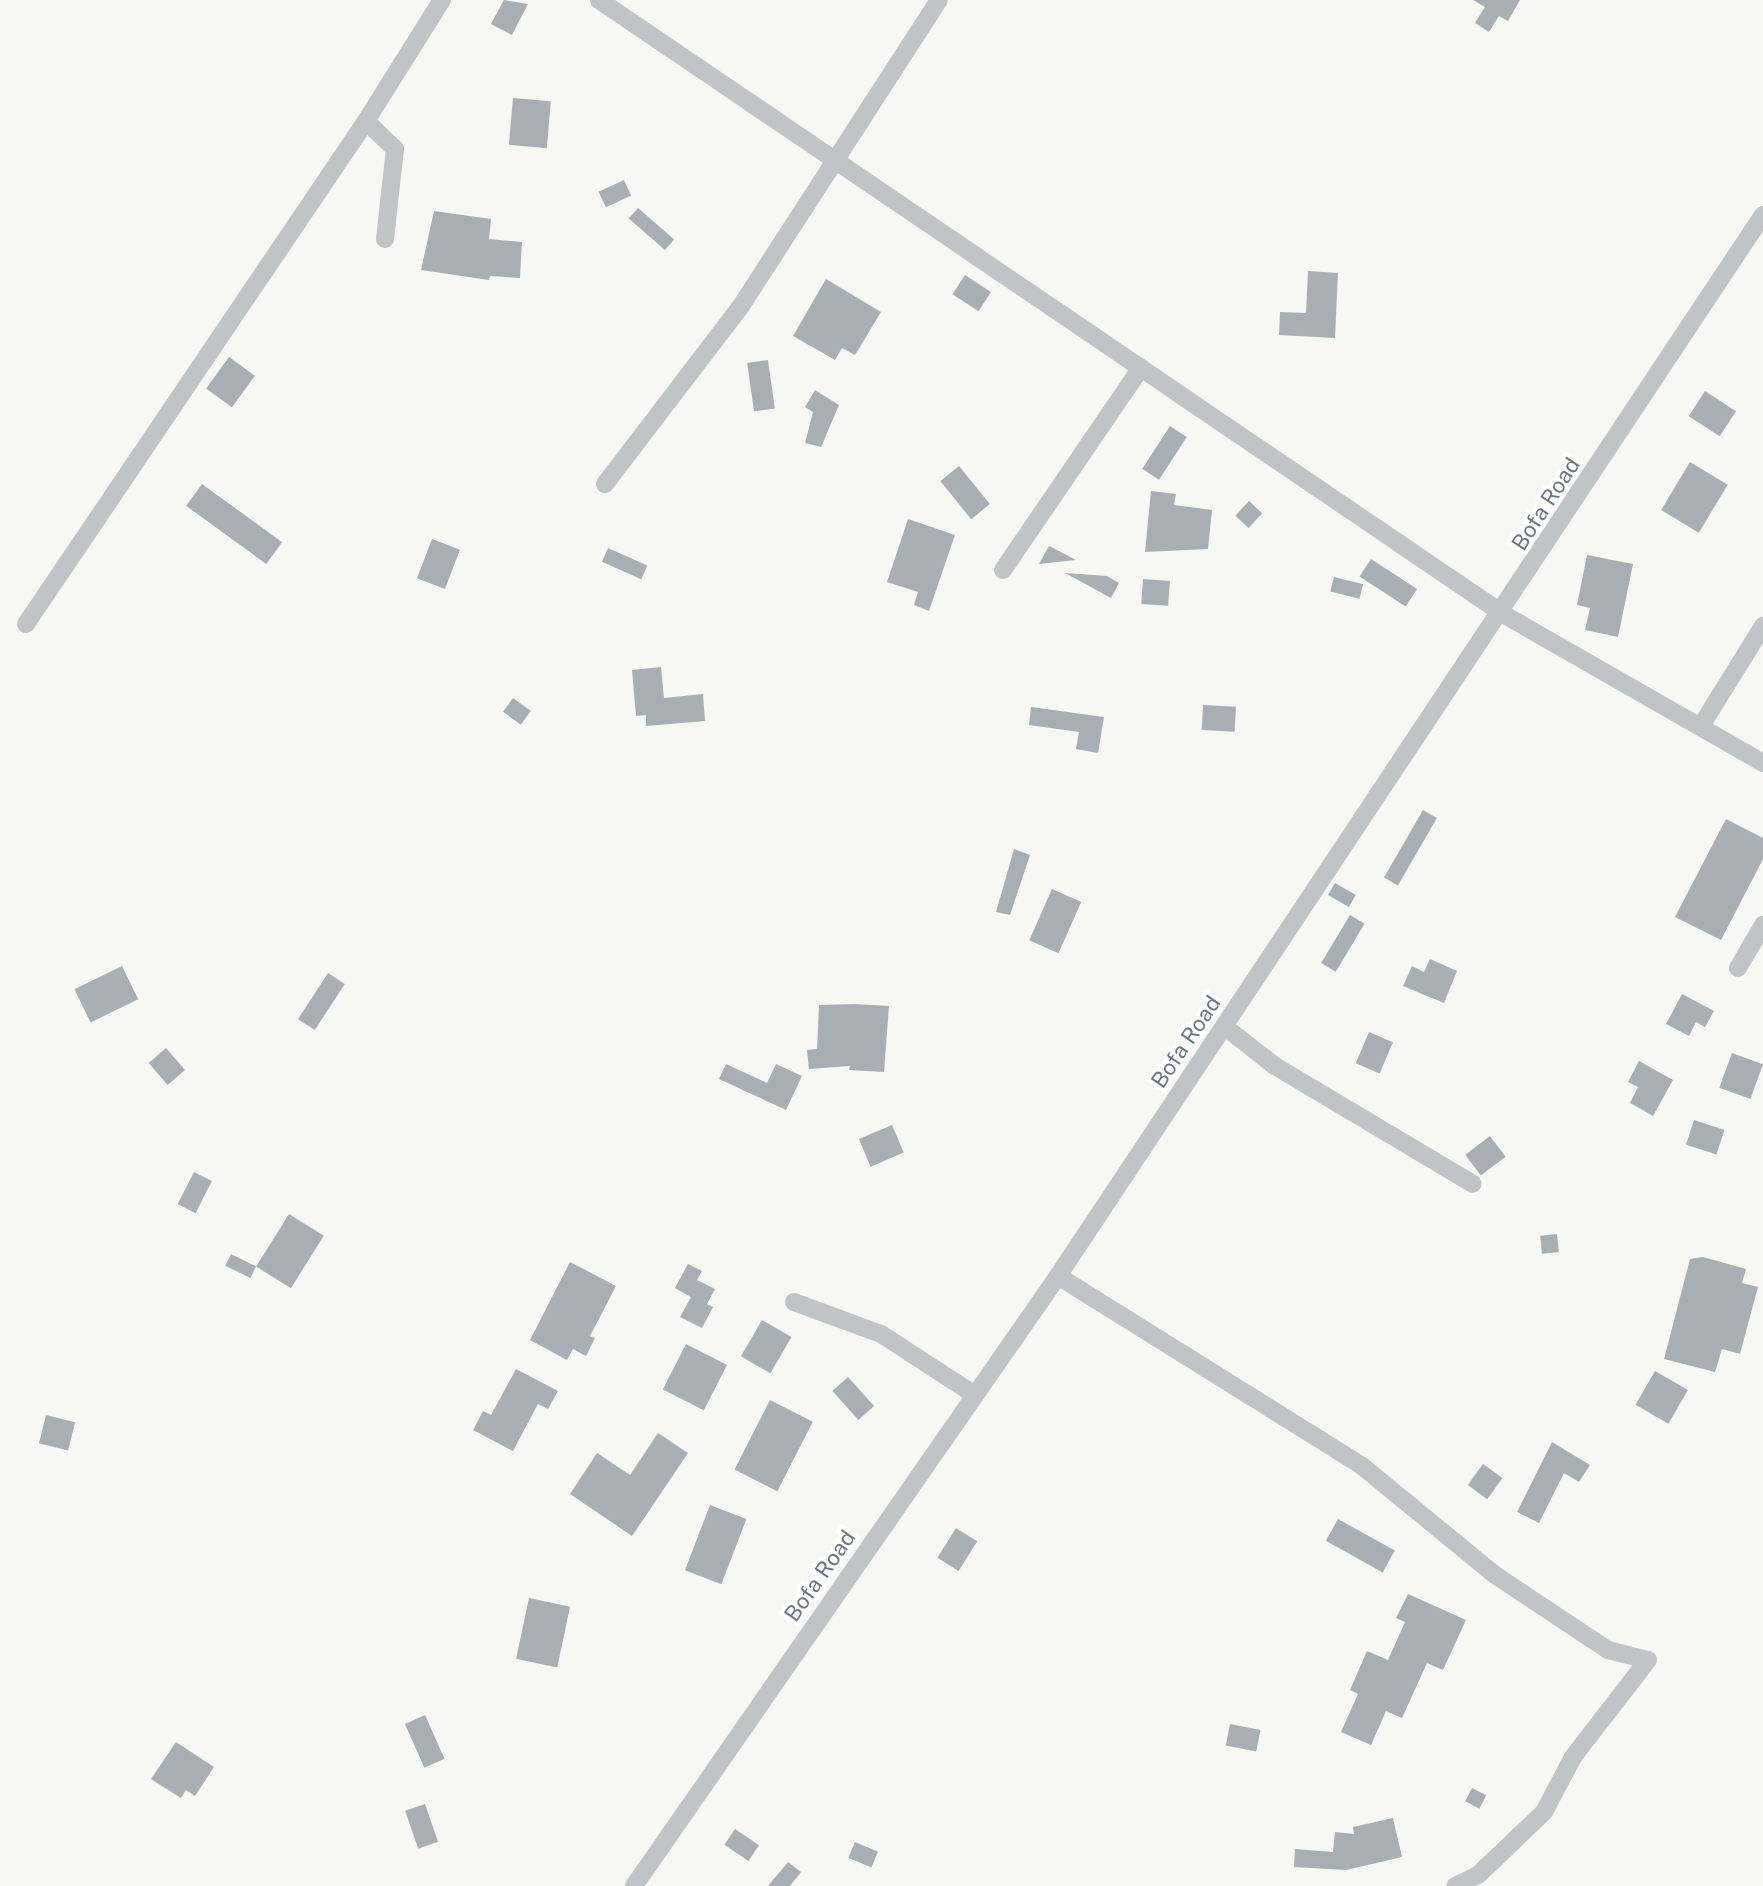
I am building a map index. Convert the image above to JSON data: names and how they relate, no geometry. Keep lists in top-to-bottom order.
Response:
{
  "streets": {
    "street": ["Bofa Road"]
  }
}
